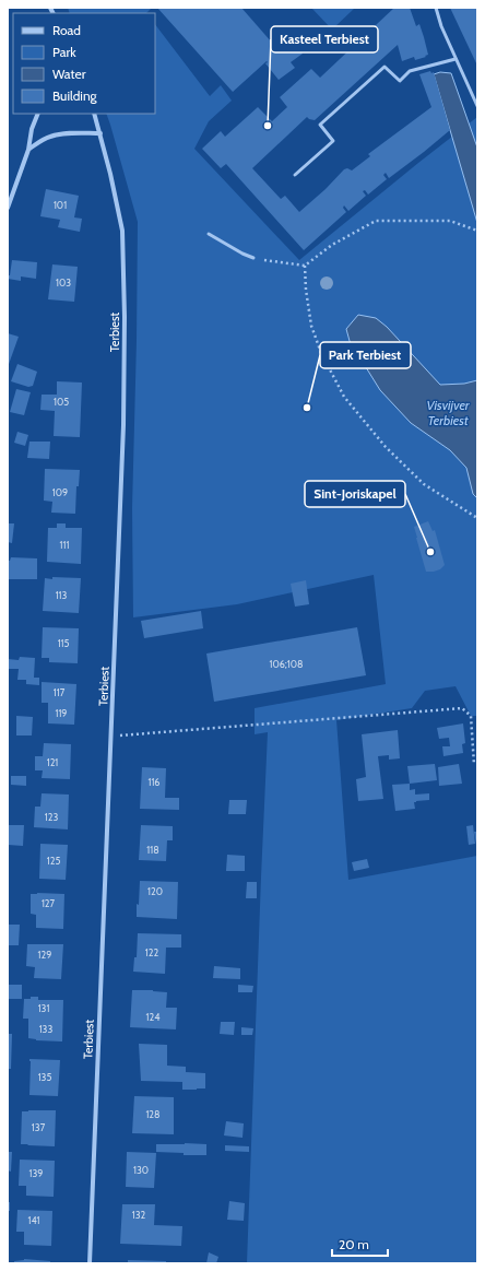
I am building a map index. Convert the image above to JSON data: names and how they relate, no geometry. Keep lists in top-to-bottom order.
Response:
{
  "streets": {
    "street": ["Terbiest"]
  },
  "water": ["Visvijver Terbiest"],
  "places": ["Kasteel Terbiest", "Park Terbiest", "Sint-Joriskapel"],
  "house_numbers": [
    "101",
    "103",
    "105",
    "109",
    "111",
    "113",
    "115",
    "106;108",
    "117",
    "119",
    "121",
    "116",
    "123",
    "118",
    "125",
    "120",
    "127",
    "122",
    "129",
    "131",
    "124",
    "133",
    "135",
    "128",
    "137",
    "130",
    "139",
    "132",
    "141"
  ],
  "legend": [
    "Road",
    "Park",
    "Water",
    "Building"
  ],
  "scale_bar": "20 m"
}
